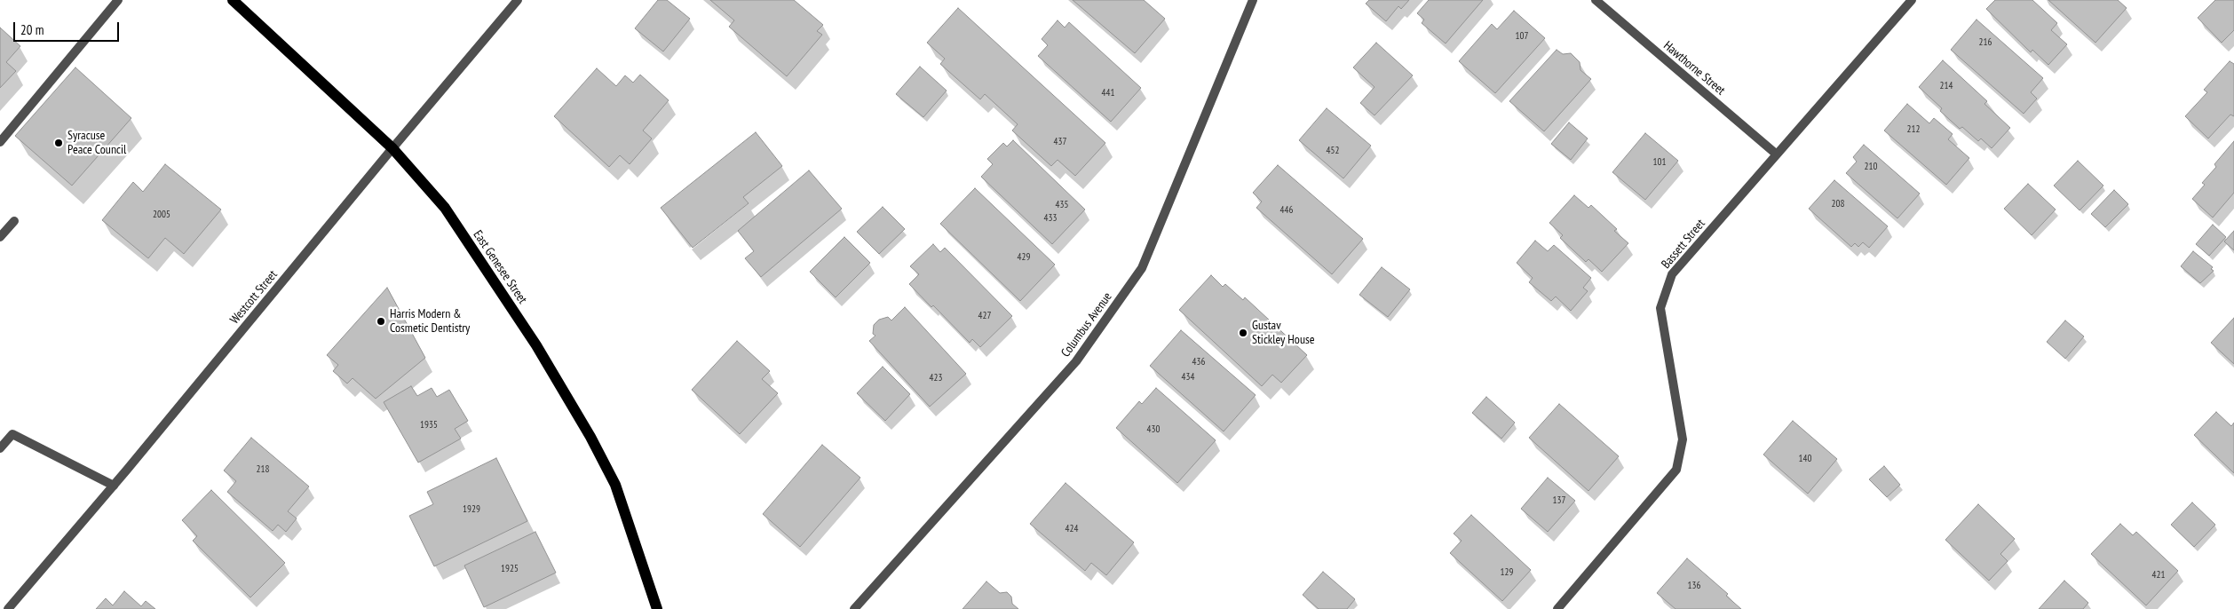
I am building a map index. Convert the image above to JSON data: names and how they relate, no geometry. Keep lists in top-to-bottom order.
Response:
{
  "streets": {
    "main road": ["East Genesee Street"],
    "street": [
      "Hawthorne Street",
      "Bassett Street",
      "Westcott Street",
      "Columbus Avenue"
    ]
  },
  "crossings": [
    ["Hawthorne Street", "Bassett Street"],
    ["East Genesee Street", "Westcott Street"]
  ],
  "places": ["Syracuse Peace Council", "Harris Modern & Cosmetic Dentistry", "Gustav Stickley House"],
  "house_numbers": [
    "107",
    "216",
    "214",
    "441",
    "212",
    "437",
    "452",
    "101",
    "210",
    "208",
    "435",
    "446",
    "2005",
    "433",
    "429",
    "427",
    "436",
    "434",
    "423",
    "1935",
    "430",
    "140",
    "218",
    "137",
    "1929",
    "424",
    "1925",
    "129",
    "421",
    "136"
  ],
  "scale_bar": "20 m"
}
